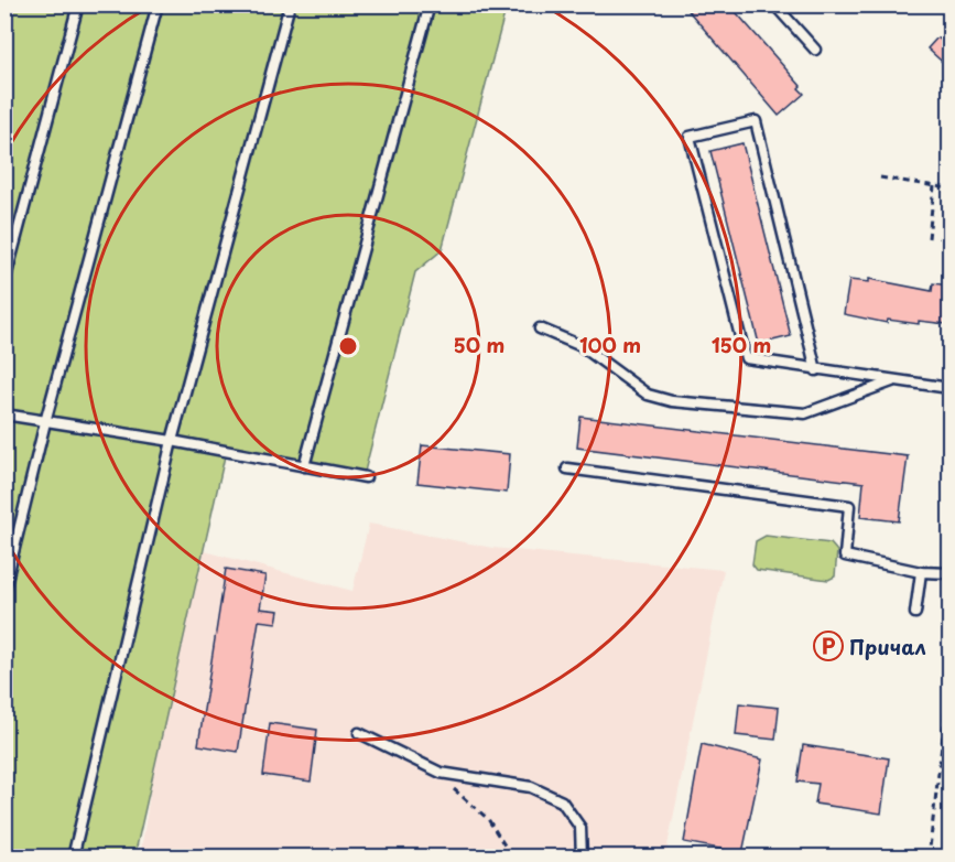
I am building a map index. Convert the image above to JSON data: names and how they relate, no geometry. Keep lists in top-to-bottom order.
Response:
{
  "places": {
    "parking": ["Причал"]
  },
  "rings": ["50 m", "100 m", "150 m"]
}
